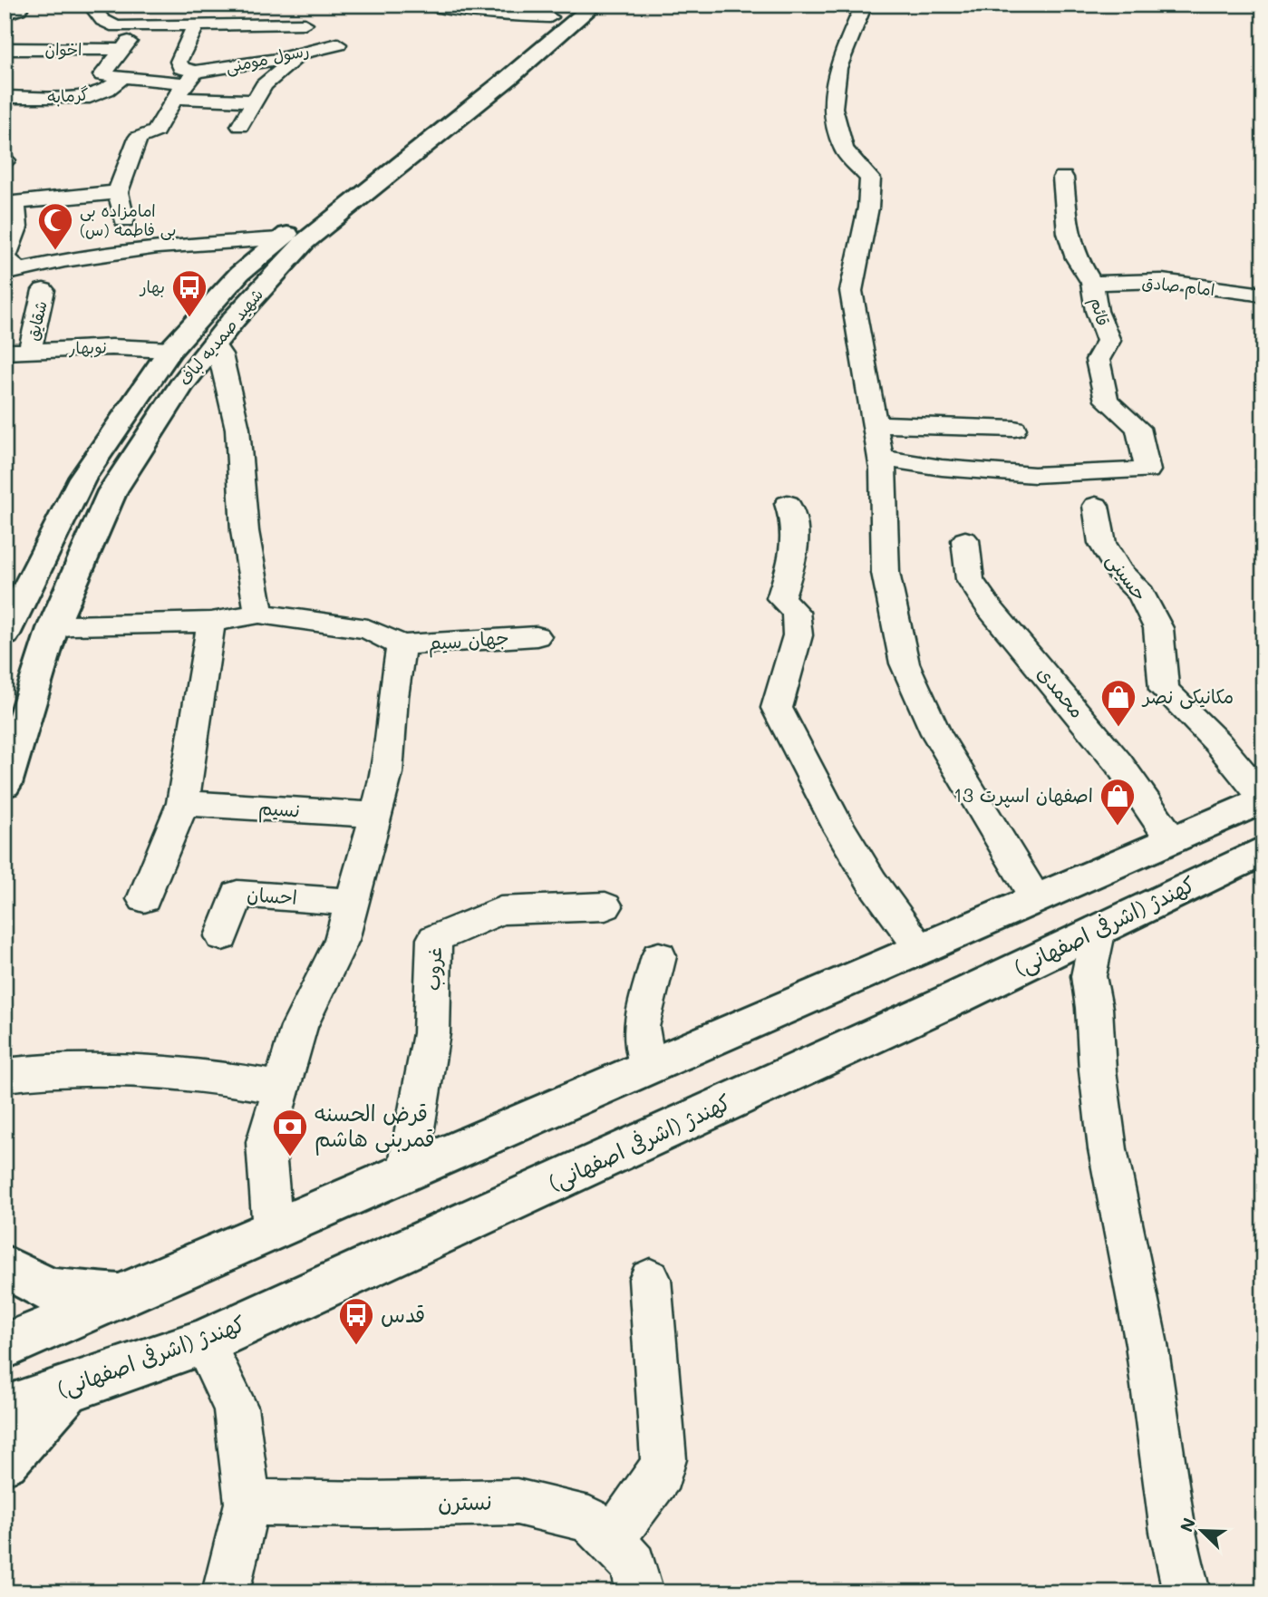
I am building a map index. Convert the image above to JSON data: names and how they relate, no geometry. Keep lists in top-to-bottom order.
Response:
{
  "streets": {
    "main road": ["شهید صمدیه لباف", "کهندژ (اشرفی اصفهانی)"],
    "street": [
      "اخوان",
      "رسول مومنی",
      "گرمابه",
      "امام صادق",
      "قائم",
      "شقایق",
      "نوبهار",
      "حسینی",
      "جهان سیم",
      "محمدی",
      "نسیم",
      "احسان",
      "غروب",
      "نسترن"
    ]
  },
  "crossings": [
    ["اخوان", "رسول مومنی"],
    ["رسول مومنی", "گرمابه"],
    ["امام صادق", "قائم"],
    ["شقایق", "نوبهار"],
    ["شهید صمدیه لباف", "نوبهار"]
  ],
  "places": {
    "mosque": ["امامزاده بی بی فاطمه (س)"],
    "bus stop": ["بهار", "قدس"],
    "shop": ["مکانیکی نصر", "اصفهان اسپرت 13"],
    "bank": ["قرض الحسنه قمربنی هاشم"]
  },
  "north": "top left"
}
